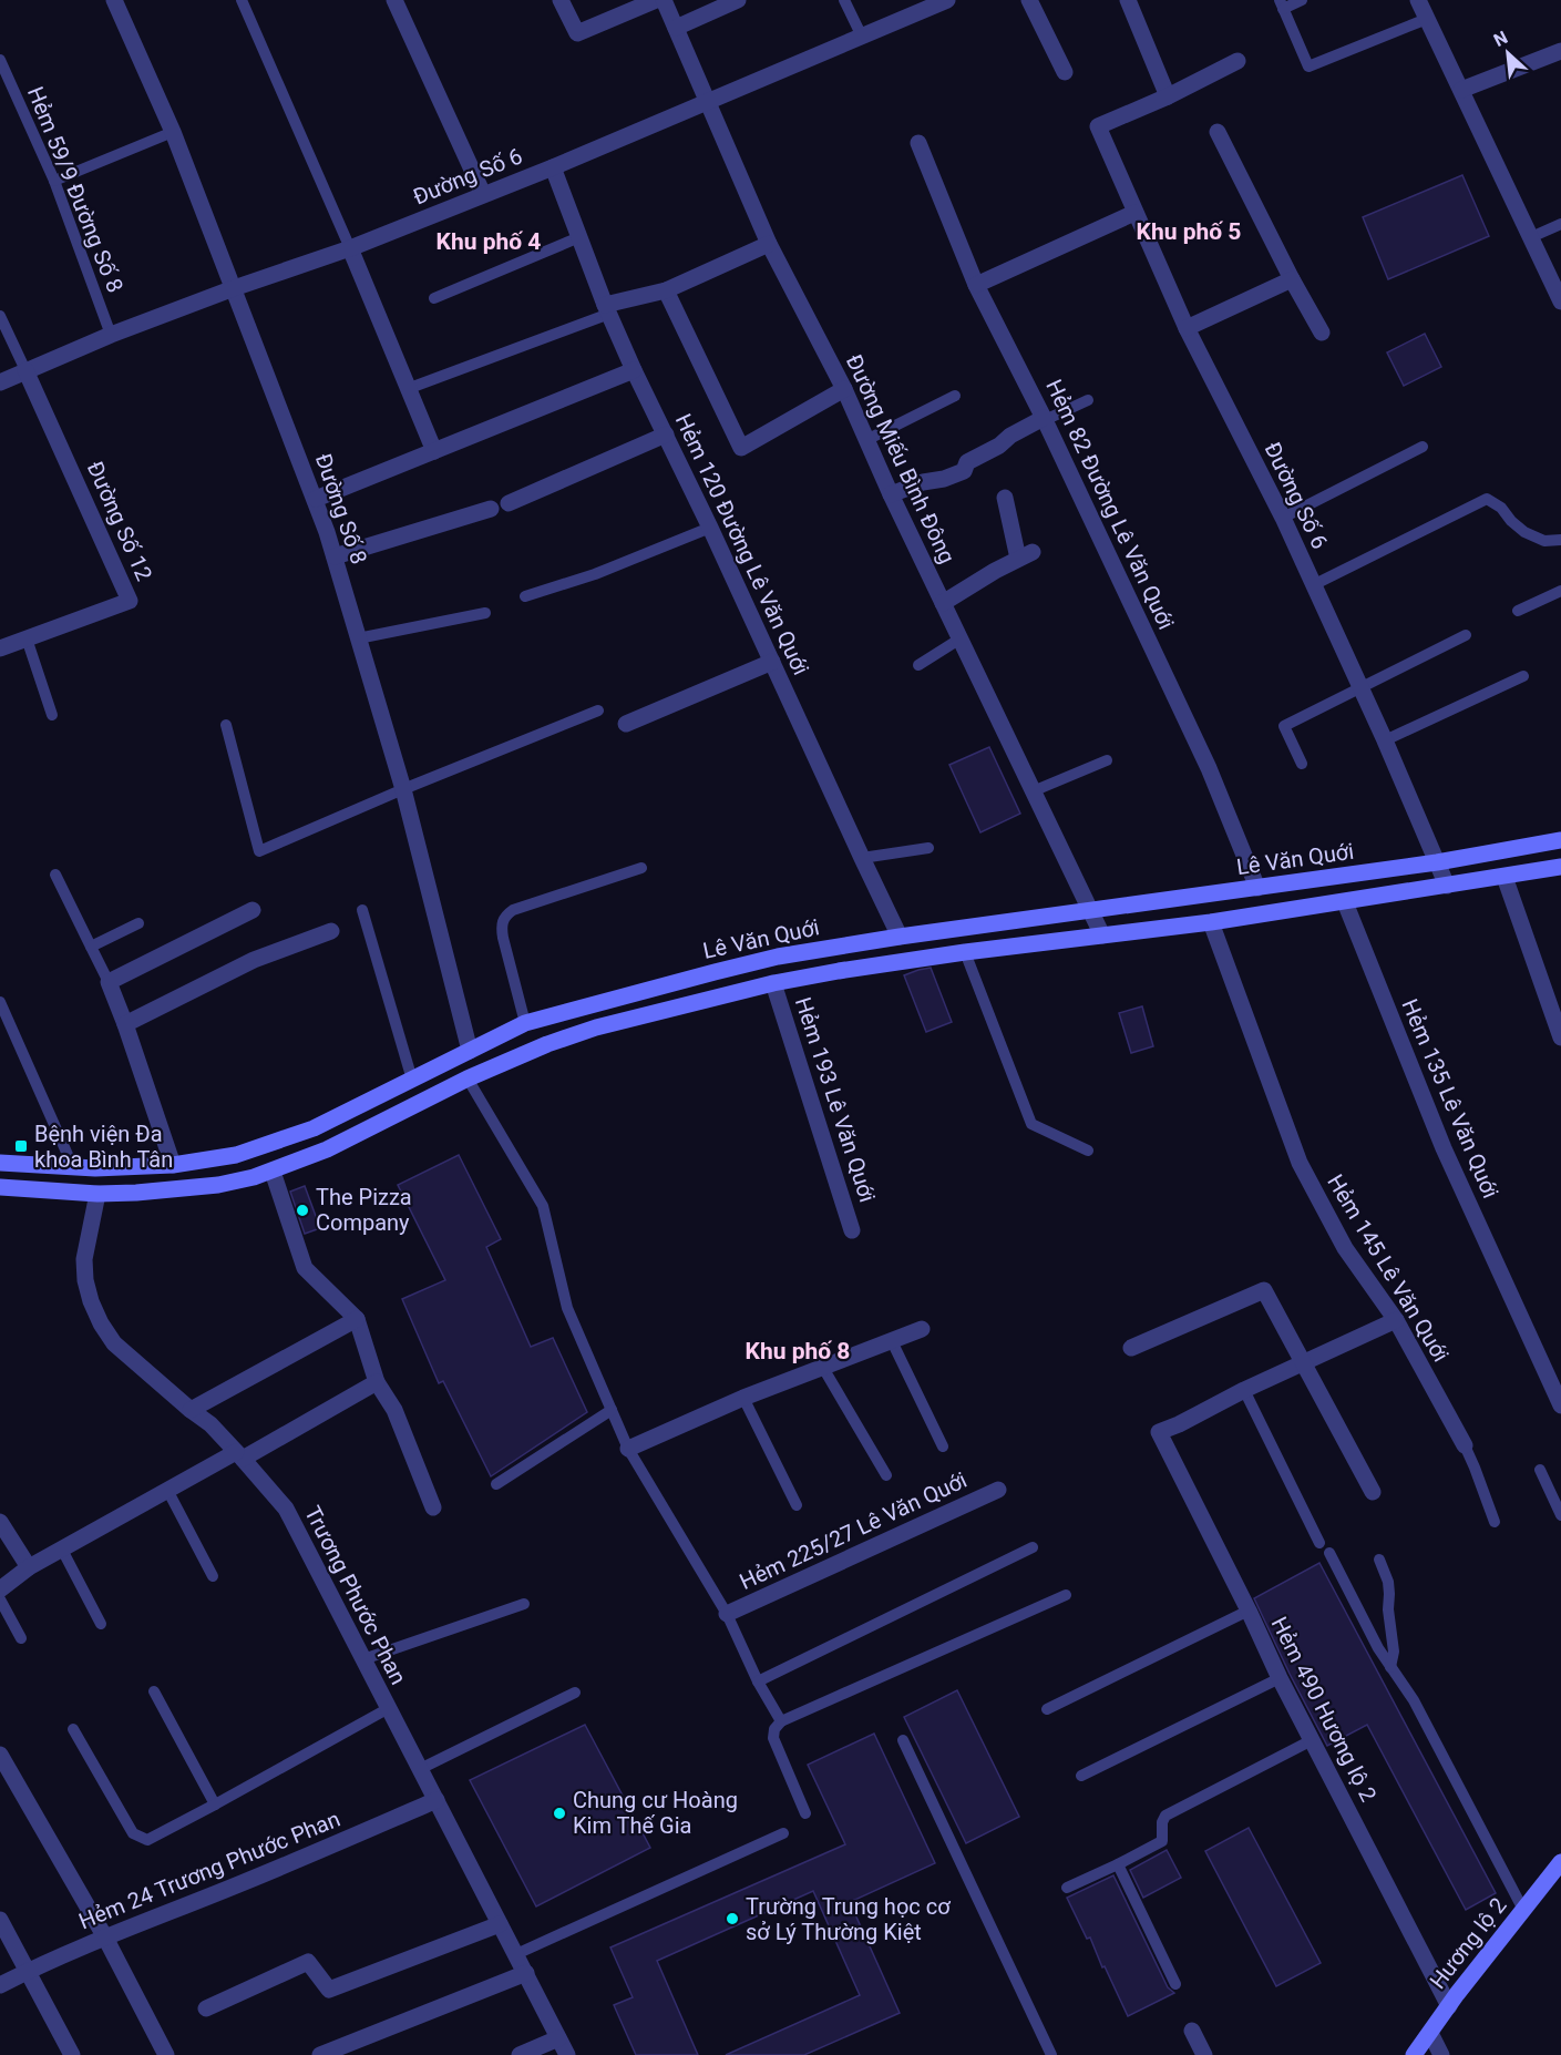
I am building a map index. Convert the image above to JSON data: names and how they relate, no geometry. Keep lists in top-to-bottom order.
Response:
{
  "streets": {
    "main road": ["Lê Văn Quới", "Hương lộ 2"],
    "street": [
      "Đường Số 6",
      "Đường Miếu Bình Đông",
      "Hẻm 82 Đường Lê Văn Quới",
      "Đường Số 8",
      "Đường Số 12",
      "Hẻm 120 Đường Lê Văn Quới",
      "Hẻm 135 Lê Văn Quới",
      "Hẻm 193 Lê Văn Quới",
      "Hẻm 145 Lê Văn Quới",
      "Hẻm 225/27 Lê Văn Quới",
      "Trương Phước Phan",
      "Hẻm 490 Hương lộ 2",
      "Hẻm 24 Trương Phước Phan"
    ],
    "lane": ["Hẻm 59/9 Đường Số 8"]
  },
  "crossings": [
    ["Đường Số 6", "Hẻm 59/9 Đường Số 8"],
    ["Đường Số 6", "Đường Miếu Bình Đông"],
    ["Đường Số 6", "Đường Số 8"],
    ["Đường Số 6", "Đường Số 12"],
    ["Đường Số 6", "Hẻm 120 Đường Lê Văn Quới"],
    ["Đường Số 6", "Lê Văn Quới"],
    ["Đường Miếu Bình Đông", "Lê Văn Quới"],
    ["Hẻm 82 Đường Lê Văn Quới", "Lê Văn Quới"],
    ["Đường Số 8", "Lê Văn Quới"],
    ["Hẻm 120 Đường Lê Văn Quới", "Lê Văn Quới"],
    ["Lê Văn Quới", "Hẻm 135 Lê Văn Quới"],
    ["Lê Văn Quới", "Hẻm 193 Lê Văn Quới"],
    ["Lê Văn Quới", "Hẻm 145 Lê Văn Quới"],
    ["Lê Văn Quới", "Trương Phước Phan"],
    ["Trương Phước Phan", "Hẻm 24 Trương Phước Phan"],
    ["Hẻm 490 Hương lộ 2", "Hương lộ 2"]
  ],
  "districts": ["Khu phố 5", "Khu phố 4", "Khu phố 8"],
  "places": {
    "transit": ["Bệnh viện Đa khoa Bình Tân"],
    "other": ["The Pizza Company", "Chung cư Hoàng Kim Thế Gia", "Trường Trung học cơ sở Lý Thường Kiệt"]
  },
  "north": "top left"
}
